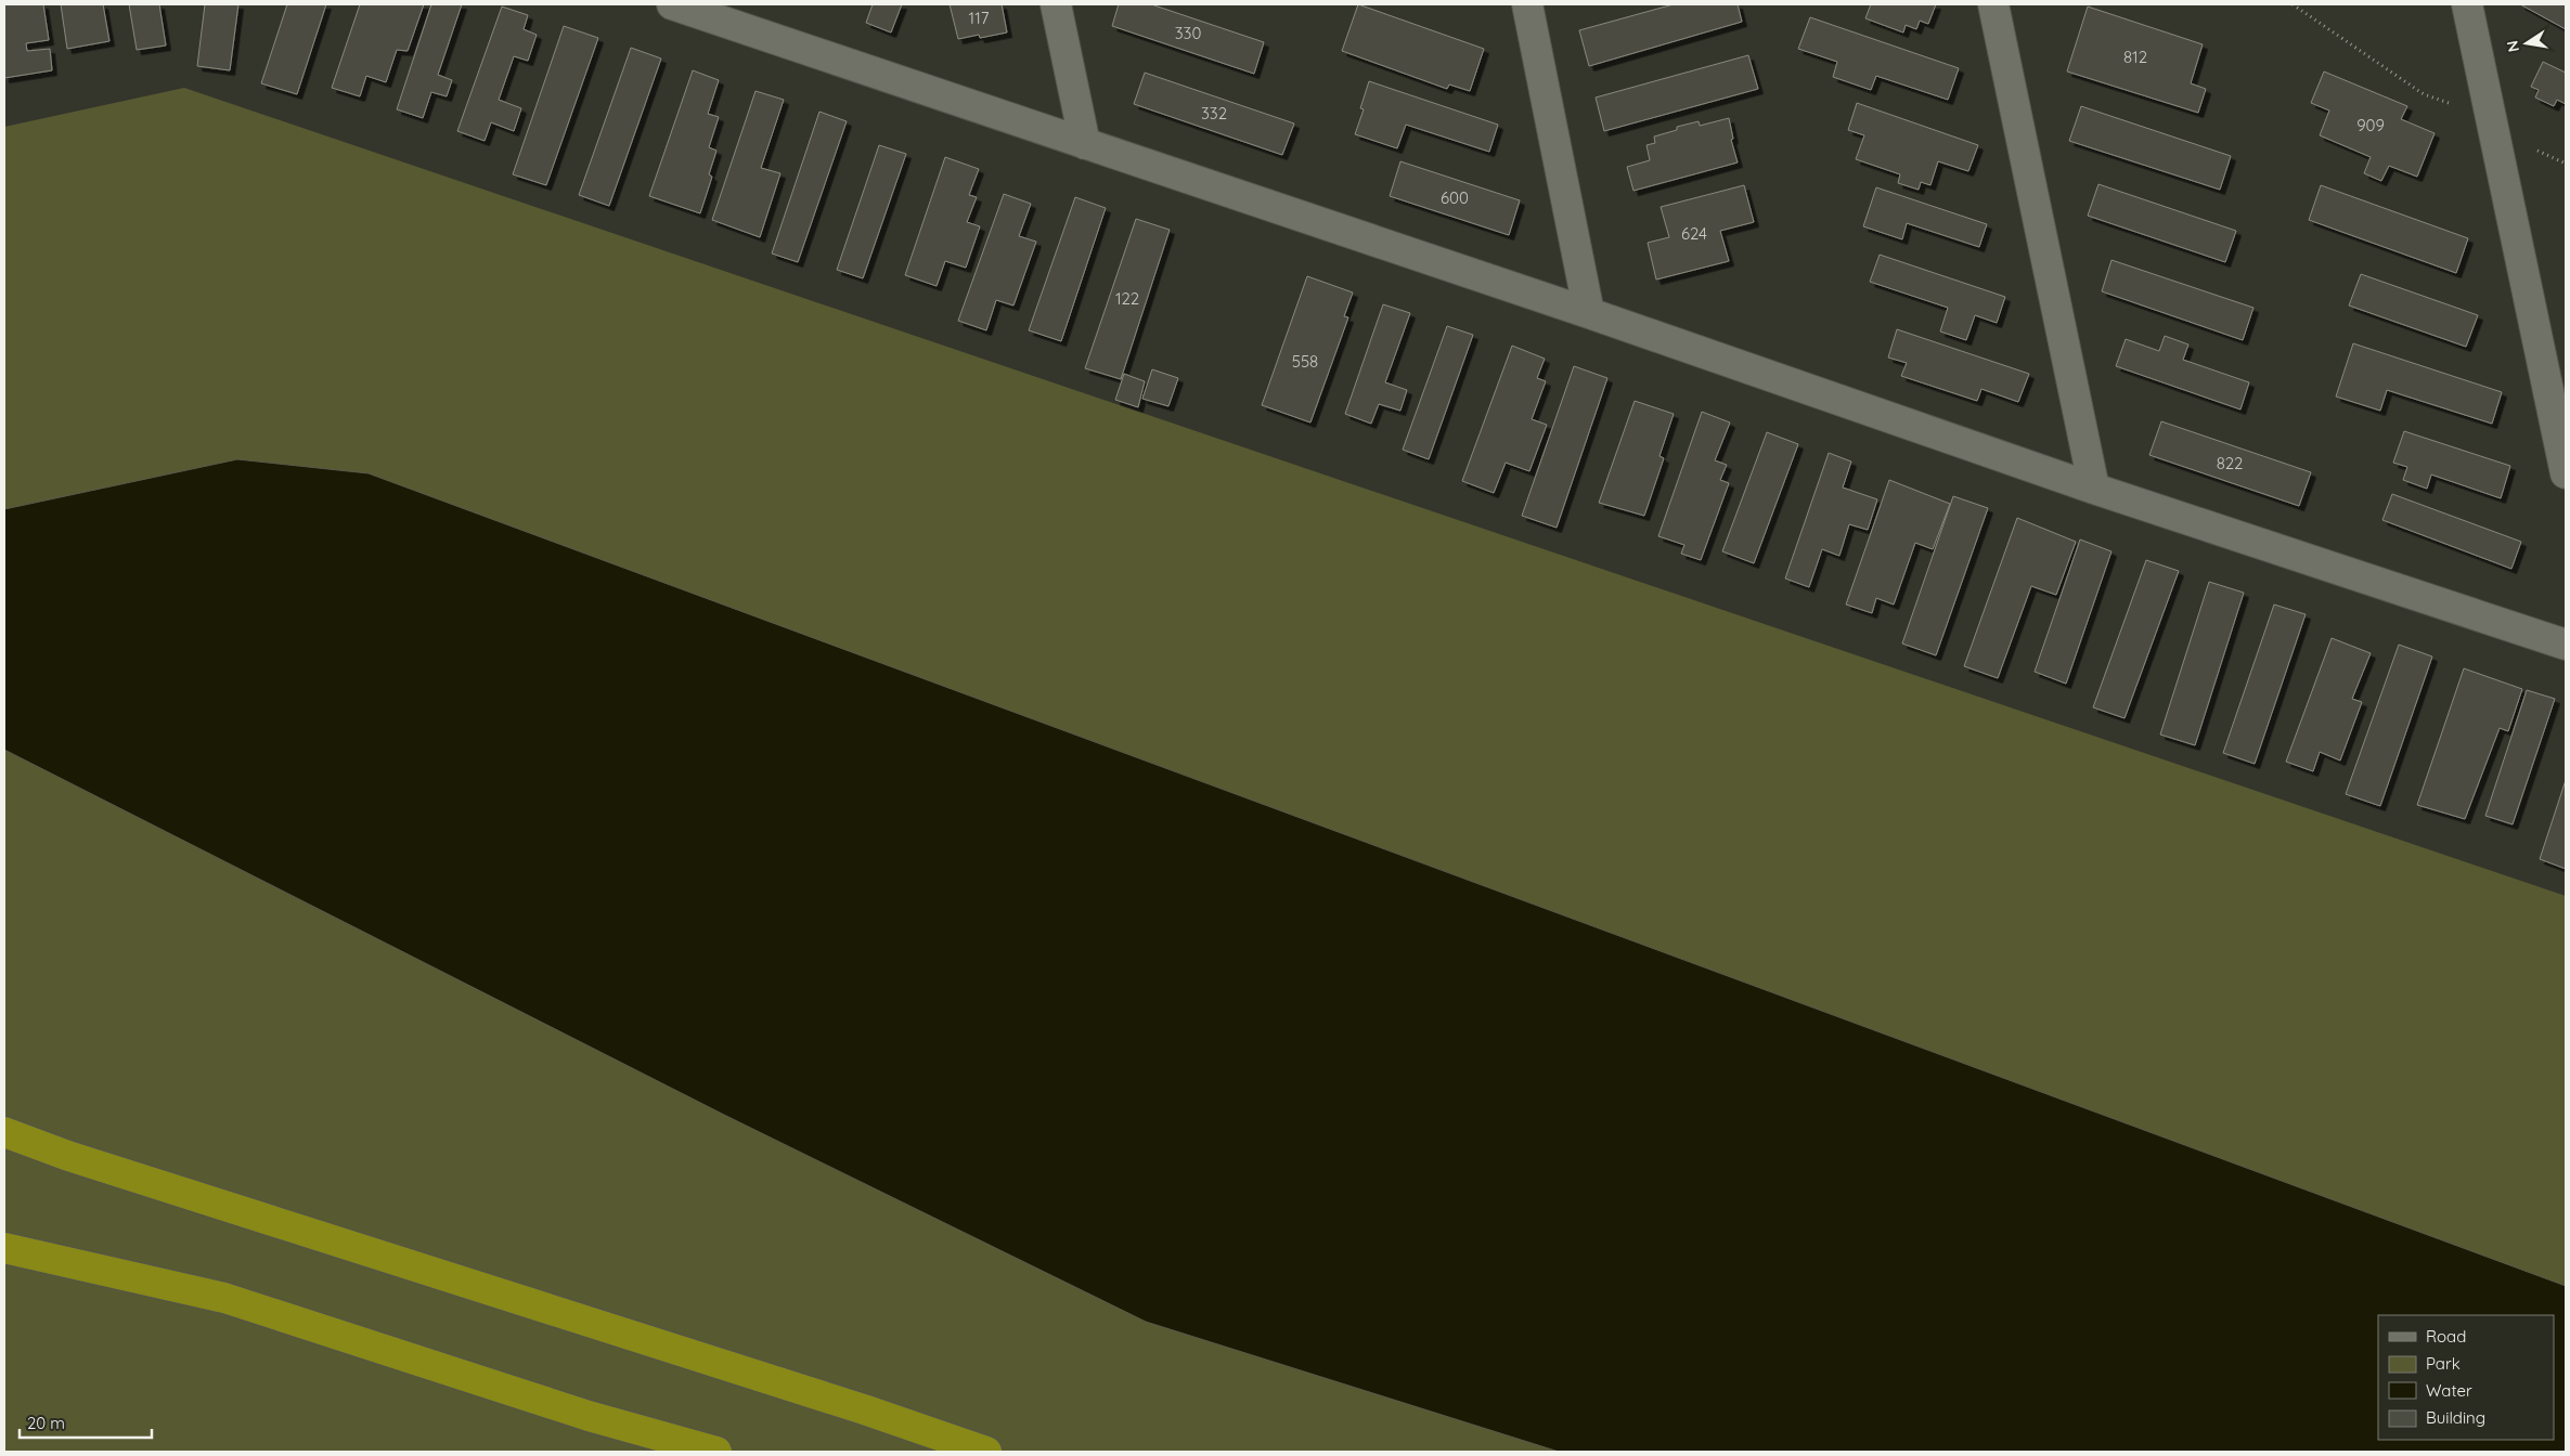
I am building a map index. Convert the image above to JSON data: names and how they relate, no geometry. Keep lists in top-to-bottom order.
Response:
{
  "house_numbers": [
    "117",
    "330",
    "812",
    "332",
    "909",
    "600",
    "624",
    "122",
    "558",
    "822"
  ],
  "legend": [
    "Road",
    "Park",
    "Water",
    "Building"
  ],
  "scale_bar": "20 m",
  "north": "left"
}
